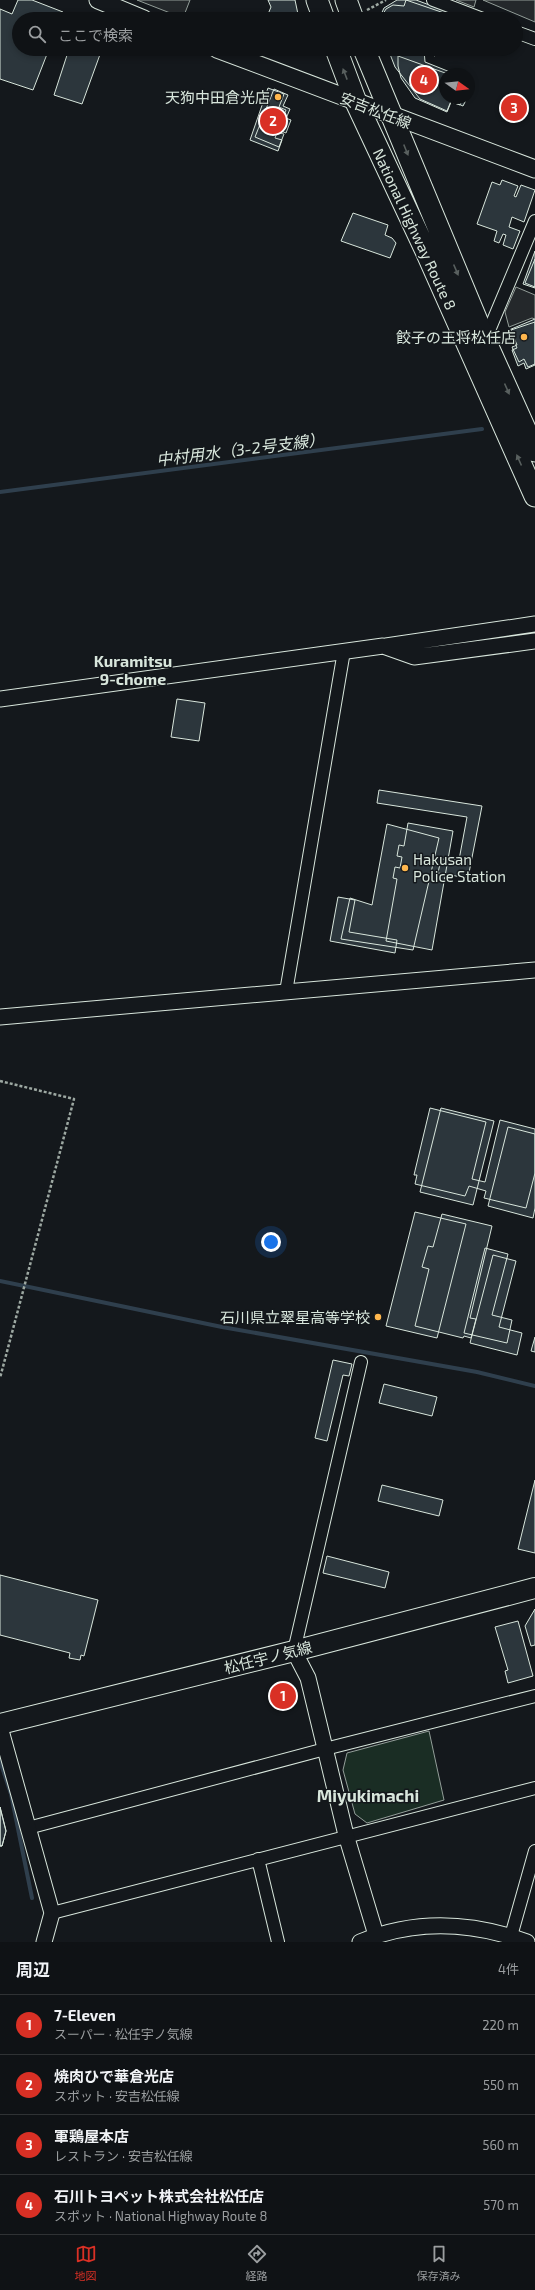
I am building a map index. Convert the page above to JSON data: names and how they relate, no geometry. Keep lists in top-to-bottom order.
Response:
{
  "streets": {
    "highway": ["National Highway Route 8"],
    "main road": ["安吉松任線", "松任宇ノ気線"]
  },
  "crossings": [
    ["安吉松任線", "National Highway Route 8"]
  ],
  "districts": ["Kuramitsu 9-chome", "Miyukimachi"],
  "water": ["中村用水（3-2号支線）"],
  "places": [
    "天狗中田倉光店",
    "餃子の王将松任店",
    "Hakusan Police Station",
    "石川県立翠星高等学校"
  ],
  "north": "right",
  "page": {
    "search": "ここで検索",
    "pins": [
      "4",
      "3",
      "2",
      "1"
    ],
    "heading": ["周辺", "4件"],
    "list": [
      {
        "mark": "1",
        "name": "7-Eleven",
        "note": "スーパー · 松任宇ノ気線",
        "value": "220 m"
      },
      {
        "mark": "2",
        "name": "焼肉ひで華倉光店",
        "note": "スポット · 安吉松任線",
        "value": "550 m"
      },
      {
        "mark": "3",
        "name": "軍鶏屋本店",
        "note": "レストラン · 安吉松任線",
        "value": "560 m"
      },
      {
        "mark": "4",
        "name": "石川トヨペット株式会社松任店",
        "note": "スポット · National Highway Route 8",
        "value": "570 m"
      }
    ],
    "nav": ["地図", "経路", "保存済み"]
  }
}
